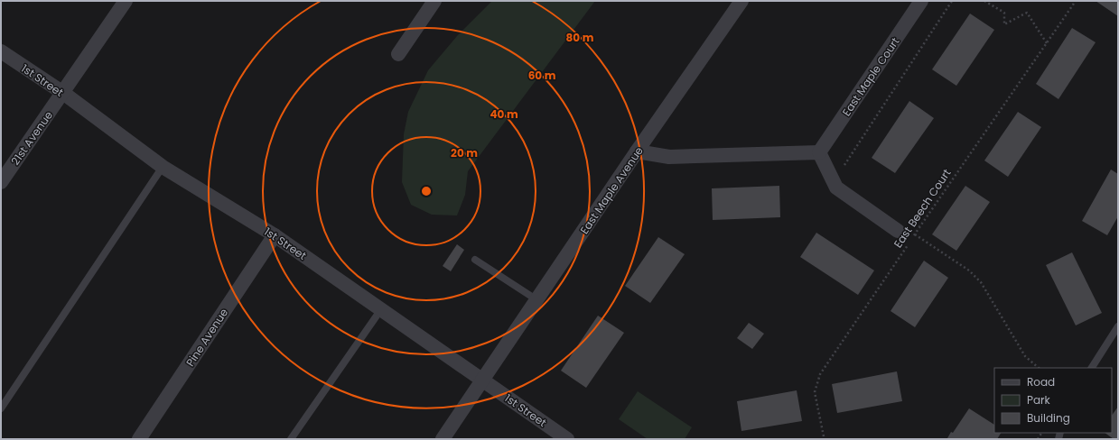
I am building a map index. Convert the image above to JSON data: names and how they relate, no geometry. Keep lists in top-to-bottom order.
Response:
{
  "streets": {
    "street": [
      "East Maple Court",
      "1st Street",
      "21st Avenue",
      "East Maple Avenue",
      "Pine Avenue"
    ],
    "path": ["East Beech Court"]
  },
  "crossings": [
    ["1st Street", "21st Avenue"],
    ["1st Street", "East Maple Avenue"],
    ["1st Street", "Pine Avenue"]
  ],
  "legend": ["Road", "Park", "Building"],
  "rings": [
    "80 m",
    "60 m",
    "40 m",
    "20 m"
  ]
}
